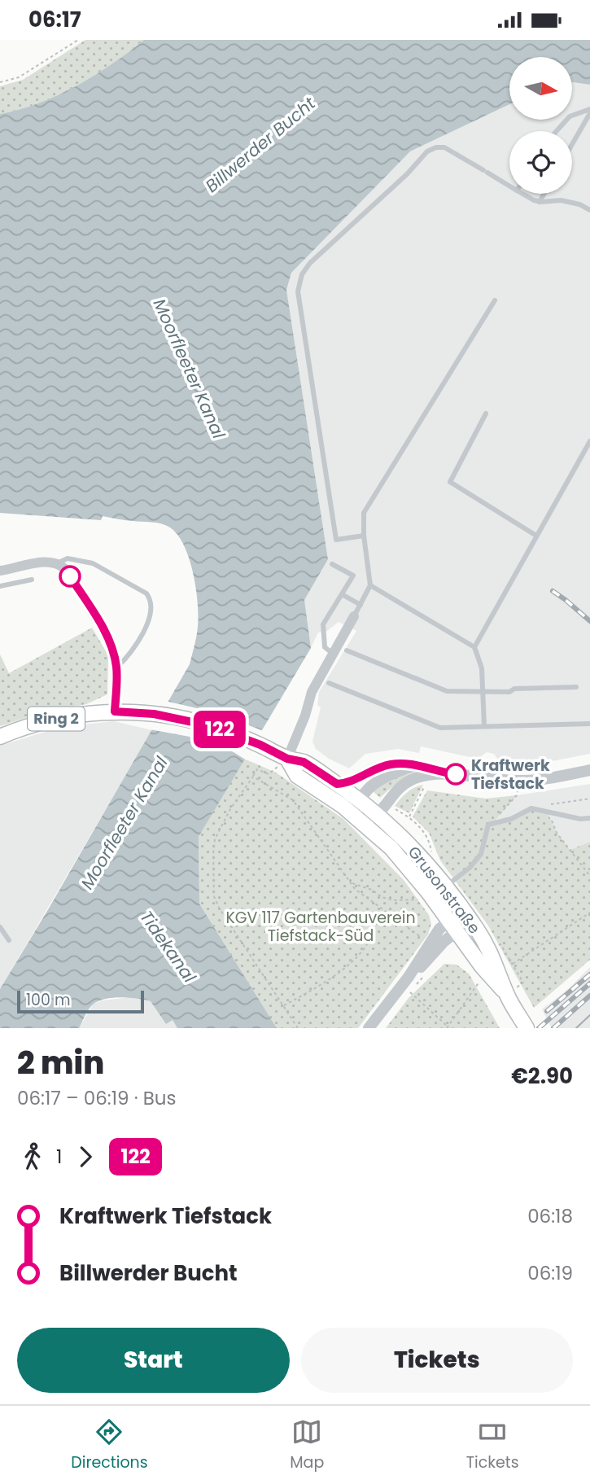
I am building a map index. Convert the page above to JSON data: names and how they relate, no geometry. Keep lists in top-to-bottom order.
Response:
{
  "streets": {
    "main road": ["Ring 2", "Grusonstraße"]
  },
  "crossings": [
    ["Ring 2", "Grusonstraße"]
  ],
  "water": ["Billwerder Bucht", "Moorfleeter Kanal", "Tidekanal"],
  "parks": ["KGV 117 Gartenbauverein Tiefstack-Süd"],
  "places": ["Kraftwerk Tiefstack"],
  "lines": ["bus line 122"],
  "scale_bar": "100 m",
  "north": "right",
  "page": {
    "status": "06:17",
    "on_map": "122",
    "scale": "100 m",
    "heading": ["2 min", "06:17 – 06:19 · Bus", "€2.90"],
    "legs": ["1", "122"],
    "list": [
      {
        "name": "Kraftwerk Tiefstack",
        "value": "06:18"
      },
      {
        "name": "Billwerder Bucht",
        "value": "06:19"
      }
    ],
    "buttons": ["Start", "Tickets"],
    "tabs": ["Directions", "Map", "Tickets"]
  }
}
